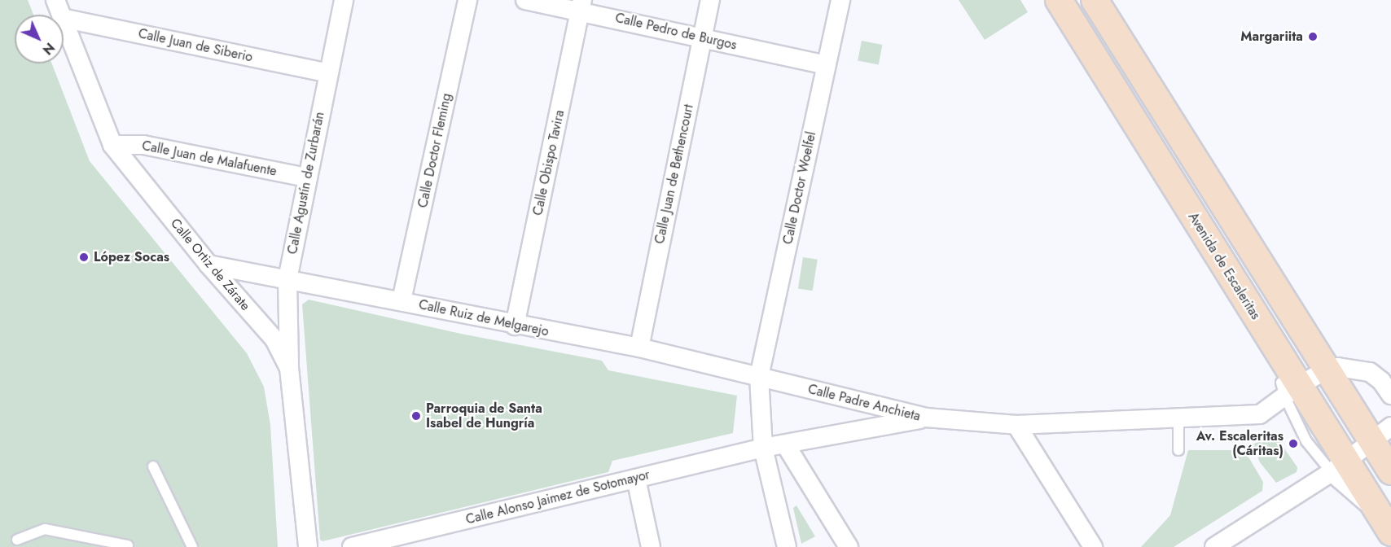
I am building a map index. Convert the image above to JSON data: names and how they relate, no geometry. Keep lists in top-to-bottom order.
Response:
{
  "streets": {
    "street": [
      "Calle Pedro de Burgos",
      "Calle Juan de Siberio",
      "Calle Doctor Fleming",
      "Calle Juan de Malafuente",
      "Calle Obispo Tavira",
      "Calle Juan de Bethencourt",
      "Calle Agustín de Zurbarán",
      "Calle Doctor Woelfel",
      "Calle Ortiz de Zárate",
      "Avenida de Escaleritas",
      "Calle Ruiz de Melgarejo",
      "Calle Padre Anchieta",
      "Calle Alonso Jaimez de Sotomayor"
    ]
  },
  "crossings": [
    ["Calle Pedro de Burgos", "Calle Obispo Tavira"],
    ["Calle Pedro de Burgos", "Calle Juan de Bethencourt"],
    ["Calle Pedro de Burgos", "Calle Doctor Woelfel"],
    ["Calle Juan de Siberio", "Calle Agustín de Zurbarán"],
    ["Calle Doctor Fleming", "Calle Ruiz de Melgarejo"],
    ["Calle Juan de Malafuente", "Calle Agustín de Zurbarán"],
    ["Calle Juan de Malafuente", "Calle Ortiz de Zárate"],
    ["Calle Obispo Tavira", "Calle Ruiz de Melgarejo"],
    ["Calle Juan de Bethencourt", "Calle Ruiz de Melgarejo"],
    ["Calle Agustín de Zurbarán", "Calle Ortiz de Zárate"],
    ["Calle Agustín de Zurbarán", "Calle Ruiz de Melgarejo"],
    ["Calle Doctor Woelfel", "Calle Ruiz de Melgarejo"],
    ["Calle Doctor Woelfel", "Calle Padre Anchieta"],
    ["Calle Doctor Woelfel", "Calle Alonso Jaimez de Sotomayor"],
    ["Calle Ortiz de Zárate", "Calle Ruiz de Melgarejo"],
    ["Calle Ruiz de Melgarejo", "Calle Padre Anchieta"],
    ["Calle Padre Anchieta", "Calle Alonso Jaimez de Sotomayor"]
  ],
  "places": [
    "Margariita",
    "López Socas",
    "Parroquia de Santa Isabel de Hungría",
    "Av. Escaleritas (Cáritas)"
  ],
  "north": "bottom right"
}
